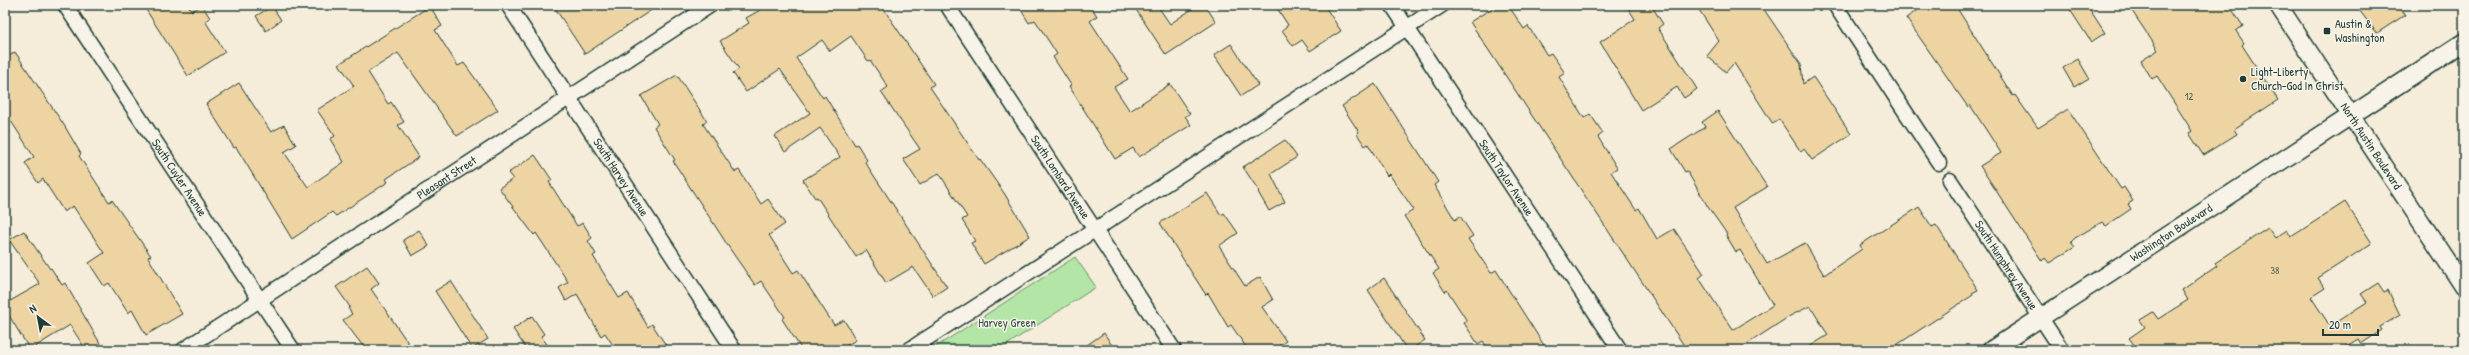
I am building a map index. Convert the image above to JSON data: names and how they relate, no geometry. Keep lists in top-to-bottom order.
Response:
{
  "streets": {
    "street": [
      "North Austin Boulevard",
      "South Lombard Avenue",
      "South Cuyler Avenue",
      "Pleasant Street",
      "South Harvey Avenue",
      "South Taylor Avenue",
      "Washington Boulevard",
      "South Humphrey Avenue"
    ]
  },
  "crossings": [
    ["North Austin Boulevard", "Washington Boulevard"],
    ["South Cuyler Avenue", "Pleasant Street"],
    ["Pleasant Street", "South Harvey Avenue"],
    ["Washington Boulevard", "South Humphrey Avenue"]
  ],
  "parks": ["Harvey Green"],
  "places": {
    "transit": ["Austin & Washington"],
    "other": ["Light-Liberty Church-God In Christ"]
  },
  "house_numbers": ["12", "38"],
  "scale_bar": "20 m",
  "north": "top left"
}
